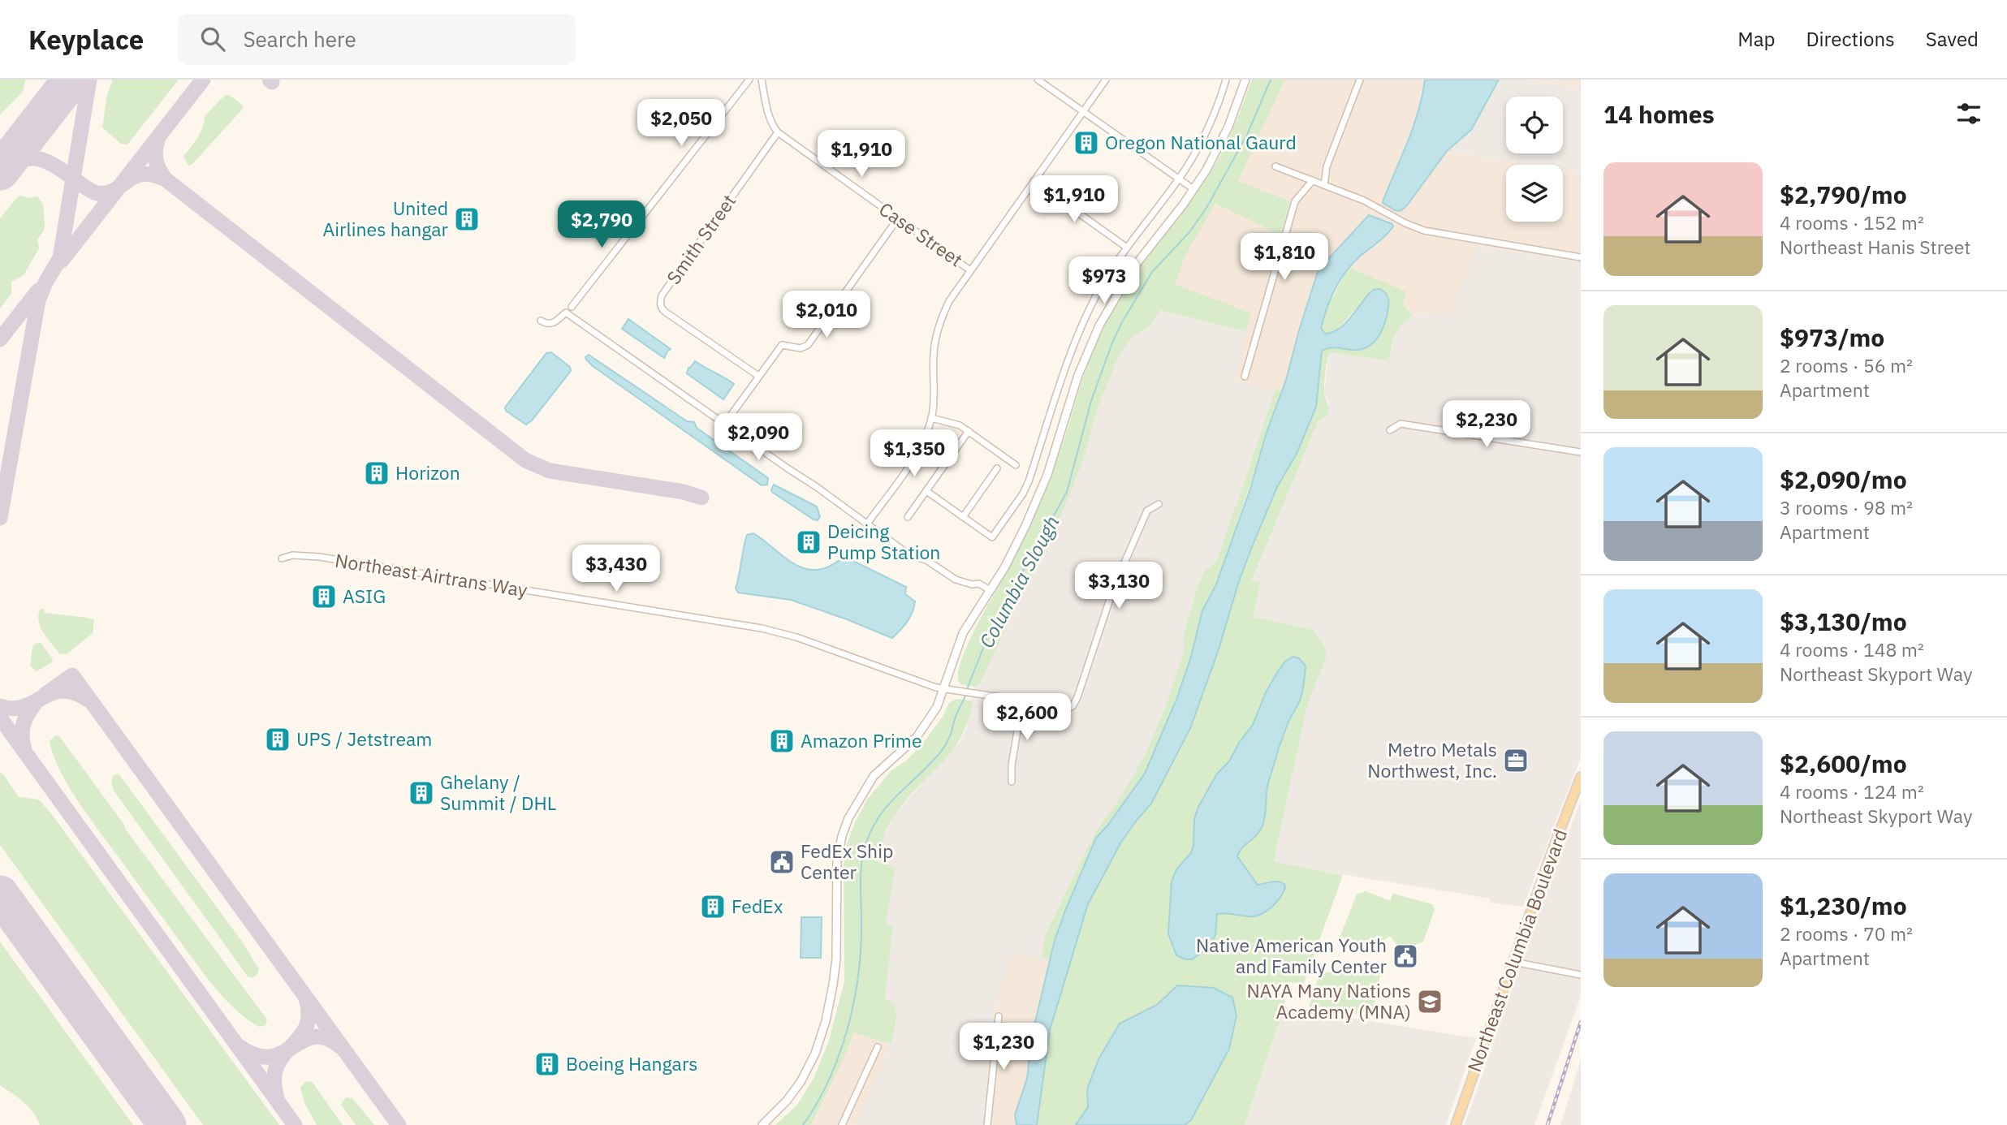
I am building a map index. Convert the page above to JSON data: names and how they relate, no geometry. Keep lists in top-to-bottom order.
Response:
{
  "streets": {
    "main road": ["Northeast Columbia Boulevard"],
    "street": ["Case Street", "Smith Street", "Northeast Airtrans Way"]
  },
  "crossings": [
    ["Case Street", "Smith Street"]
  ],
  "water": ["Columbia Slough"],
  "places": {
    "building": [
      "Oregon National Gaurd",
      "United Airlines hangar",
      "Horizon",
      "Deicing Pump Station",
      "ASIG",
      "UPS / Jetstream",
      "Amazon Prime",
      "Ghelany / Summit / DHL",
      "FedEx",
      "Boeing Hangars"
    ],
    "office": ["Metro Metals Northwest, Inc."],
    "public building": ["FedEx Ship Center", "Native American Youth and Family Center"],
    "school or university": ["NAYA Many Nations Academy (MNA)"]
  },
  "page": {
    "header": "Keyplace",
    "search": "Search here",
    "nav": ["Map", "Directions", "Saved"],
    "heading": "14 homes",
    "price": [
      "$2,050",
      "$1,910",
      "$1,910",
      "$2,790",
      "$1,810",
      "$973",
      "$2,010",
      "$2,230",
      "$2,090",
      "$1,350",
      "$3,430",
      "$3,130",
      "$2,600",
      "$1,230"
    ],
    "list": [
      {
        "name": "$2,790/mo",
        "note": "4 rooms · 152 m² · Northeast Hanis Street"
      },
      {
        "name": "$973/mo",
        "note": "2 rooms · 56 m² · Apartment"
      },
      {
        "name": "$2,090/mo",
        "note": "3 rooms · 98 m² · Apartment"
      },
      {
        "name": "$3,130/mo",
        "note": "4 rooms · 148 m² · Northeast Skyport Way"
      },
      {
        "name": "$2,600/mo",
        "note": "4 rooms · 124 m² · Northeast Skyport Way"
      },
      {
        "name": "$1,230/mo",
        "note": "2 rooms · 70 m² · Apartment"
      }
    ]
  }
}
